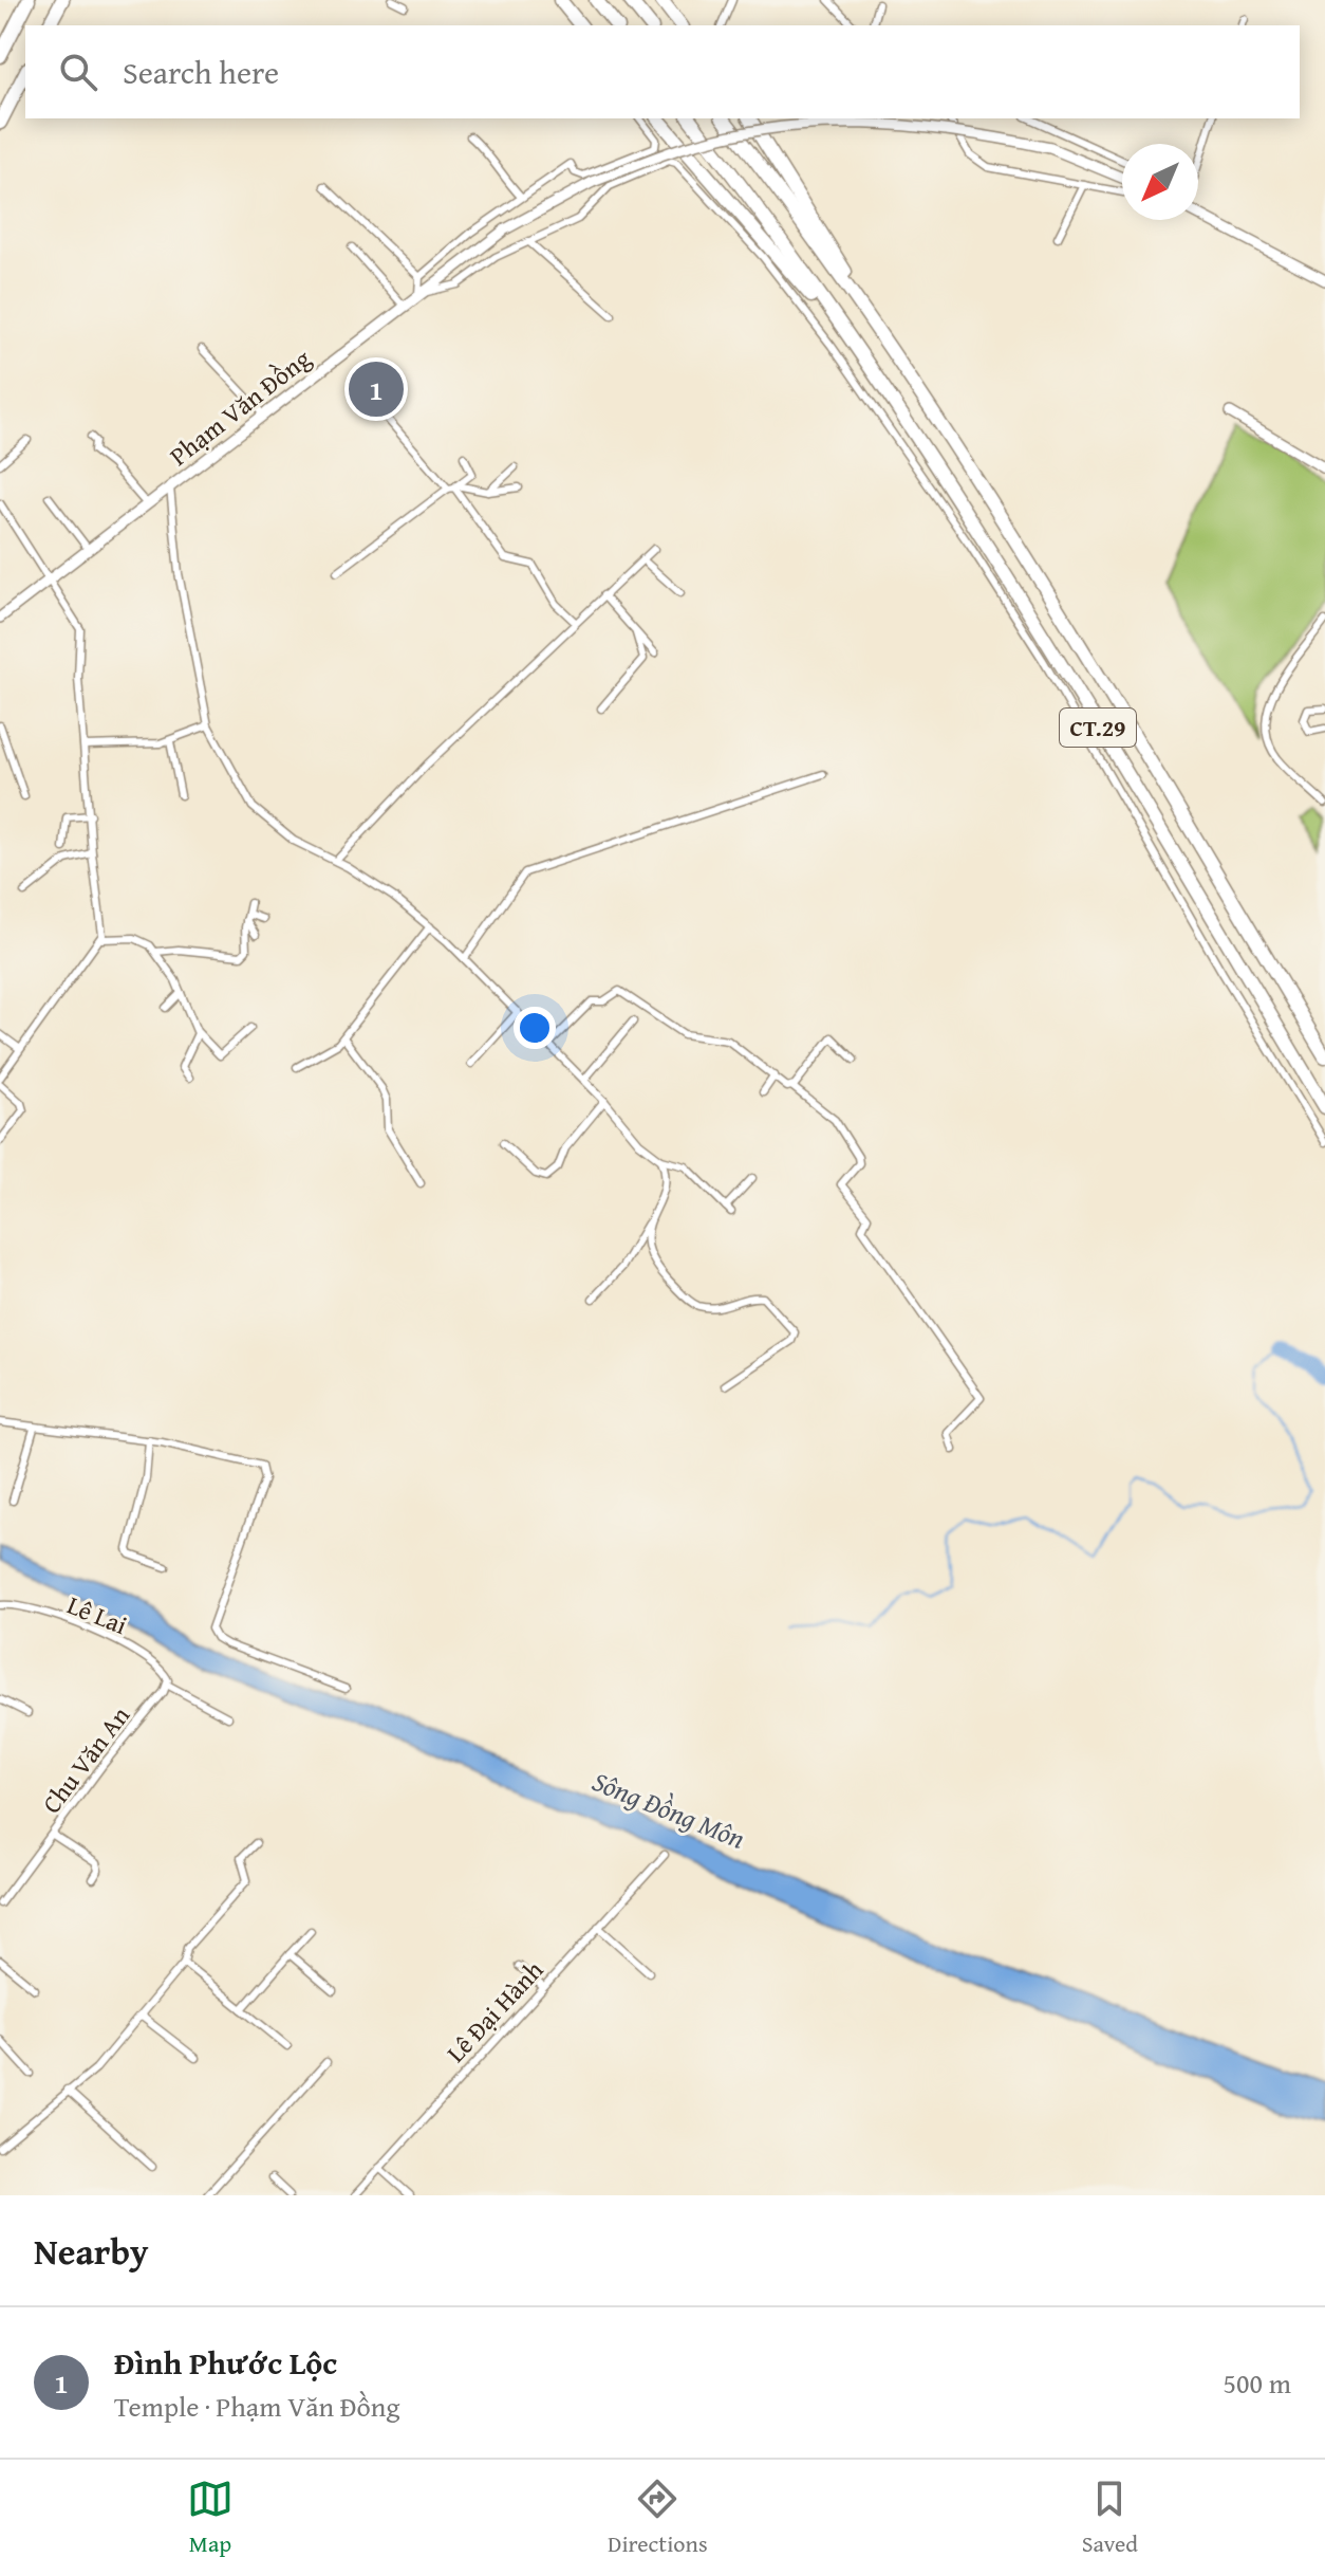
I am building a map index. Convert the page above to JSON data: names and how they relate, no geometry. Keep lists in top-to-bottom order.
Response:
{
  "streets": {
    "highway": ["CT.29"],
    "main road": ["Phạm Văn Đồng"],
    "street": ["Lê Lai", "Chu Văn An", "Lê Đại Hành"]
  },
  "crossings": [
    ["Lê Lai", "Chu Văn An"]
  ],
  "water": ["Sông Đồng Môn"],
  "north": "bottom left",
  "page": {
    "search": "Search here",
    "pins": "1",
    "heading": "Nearby",
    "list": [
      {
        "mark": "1",
        "name": "Đình Phước Lộc",
        "note": "Temple · Phạm Văn Đồng",
        "value": "500 m"
      }
    ],
    "nav": ["Map", "Directions", "Saved"]
  }
}
